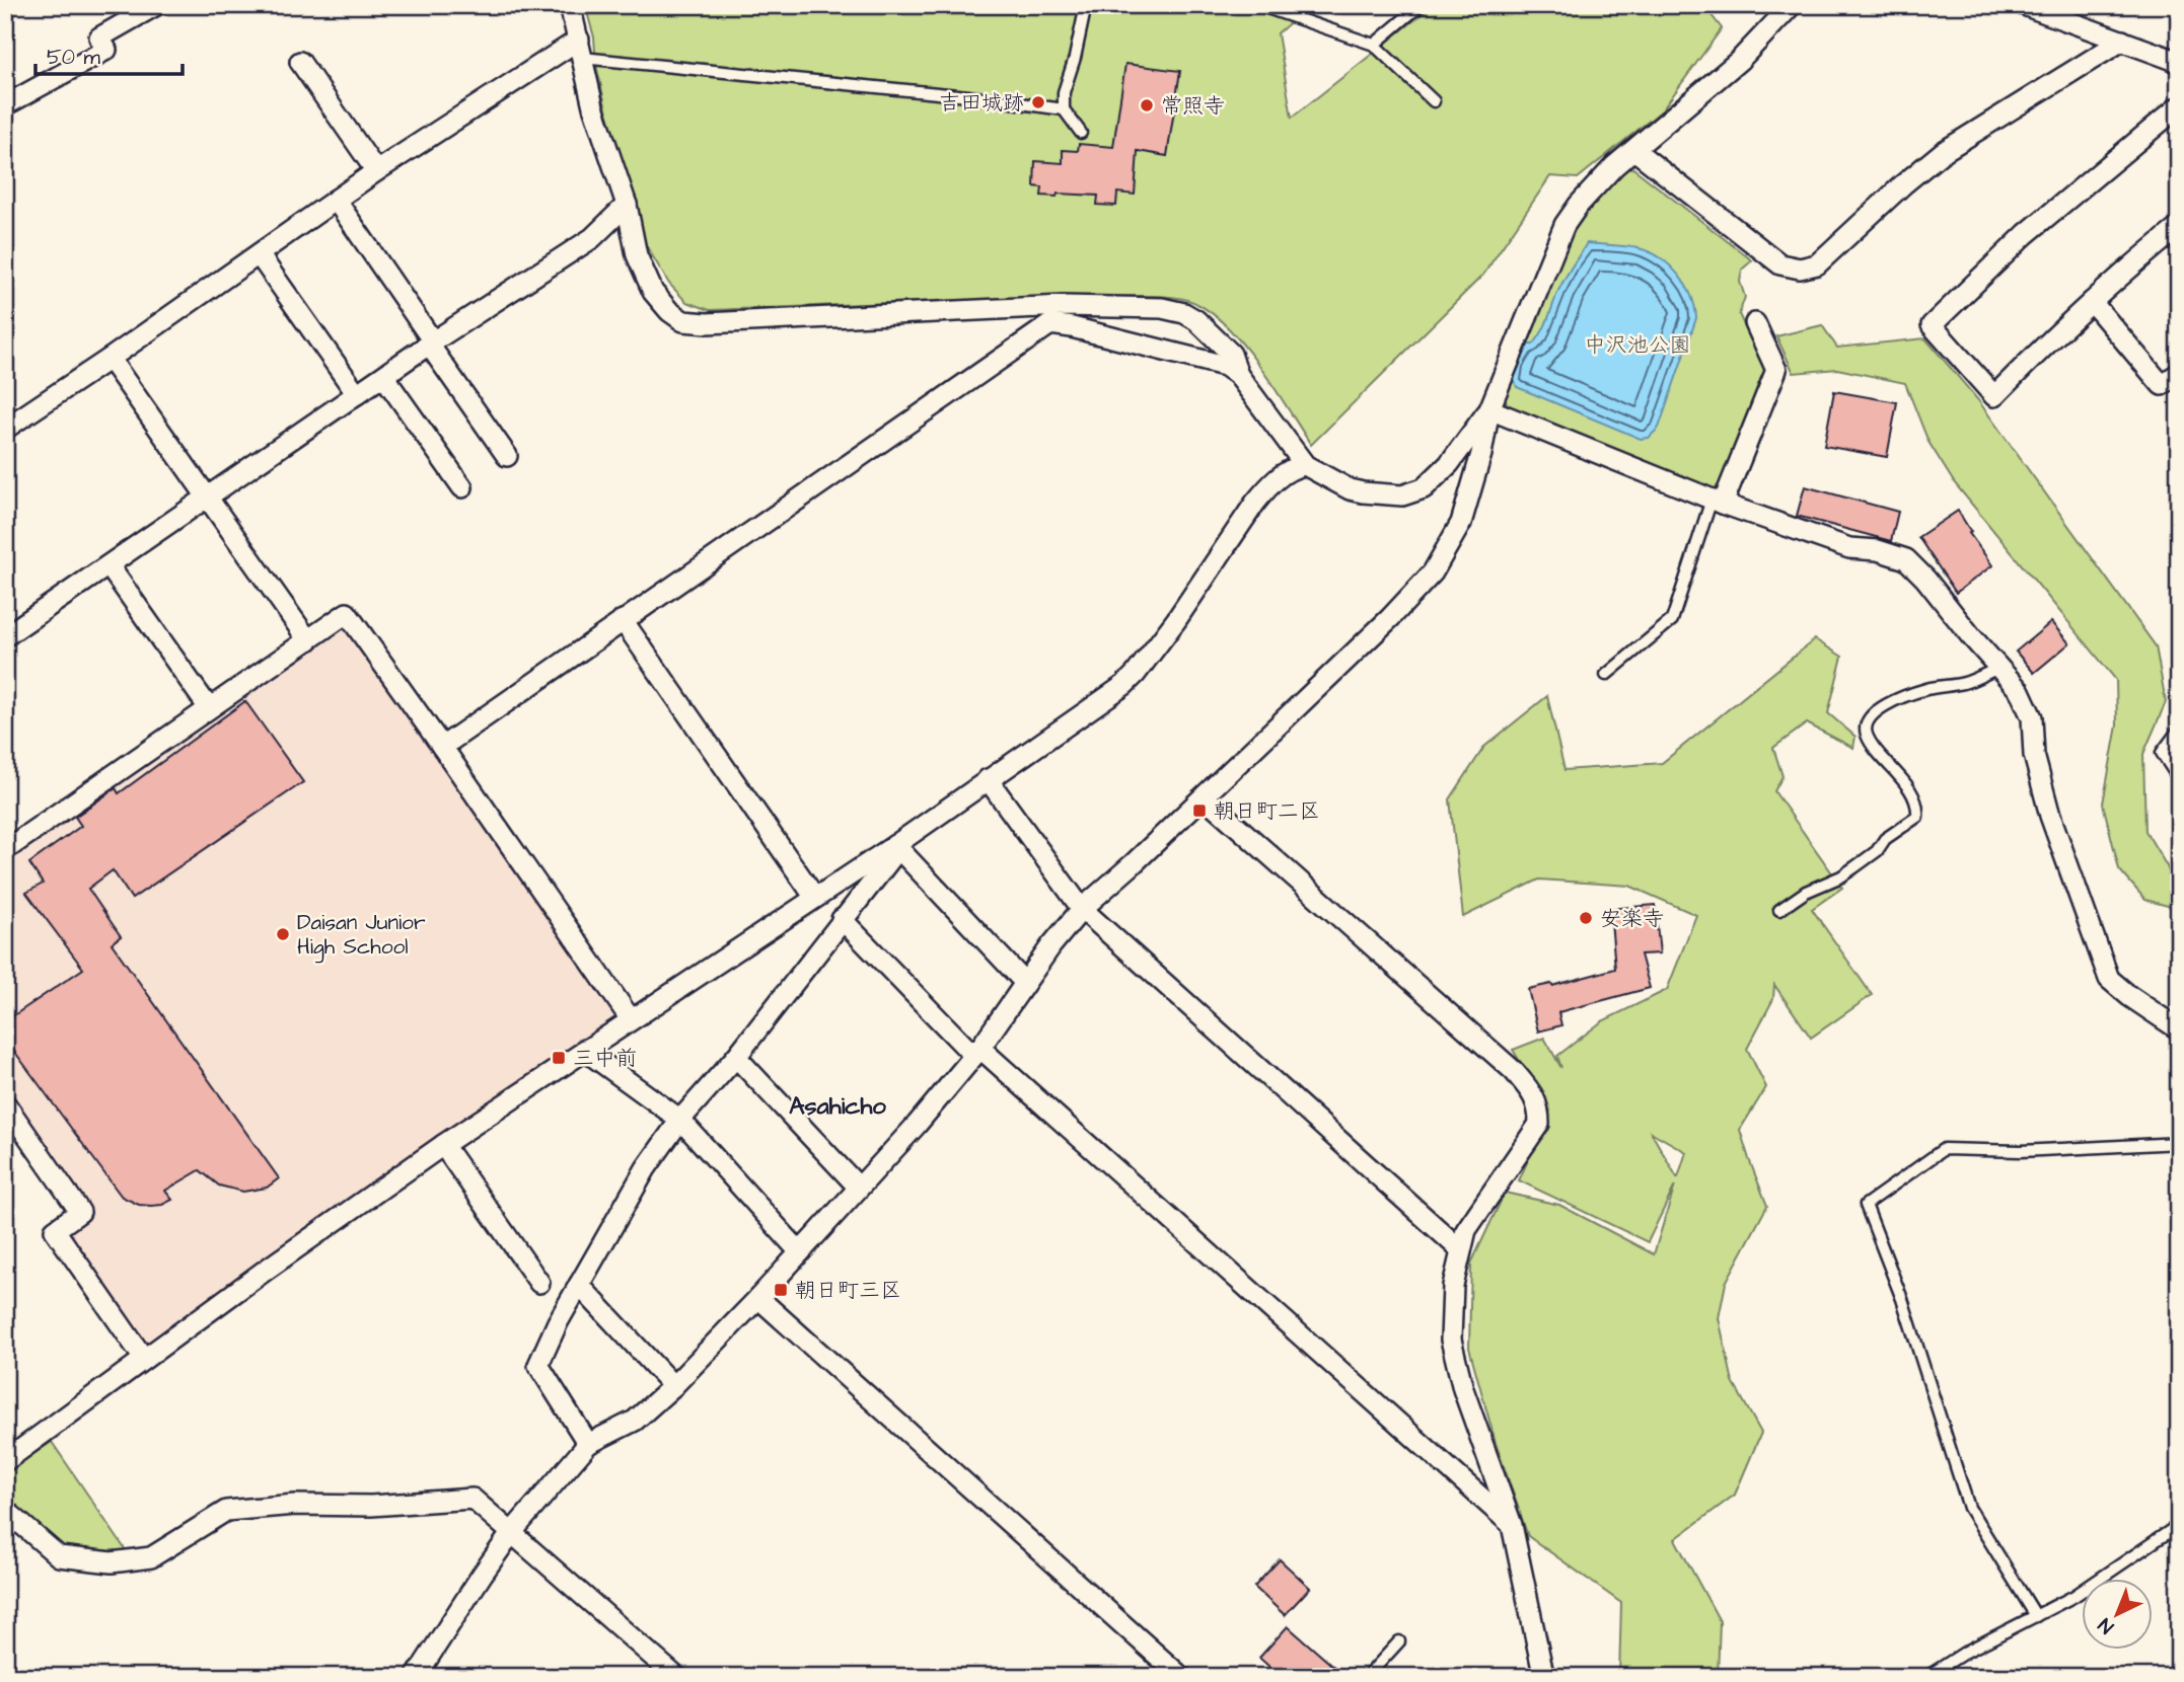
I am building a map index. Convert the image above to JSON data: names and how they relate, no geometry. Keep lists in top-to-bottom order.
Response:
{
  "districts": ["Asahicho"],
  "parks": ["中沢池公園"],
  "places": {
    "other": [
      "吉田城跡",
      "常照寺",
      "安楽寺",
      "Daisan Junior High School"
    ],
    "transit": ["朝日町二区", "三中前", "朝日町三区"]
  },
  "scale_bar": "50 m",
  "north": "bottom left"
}
